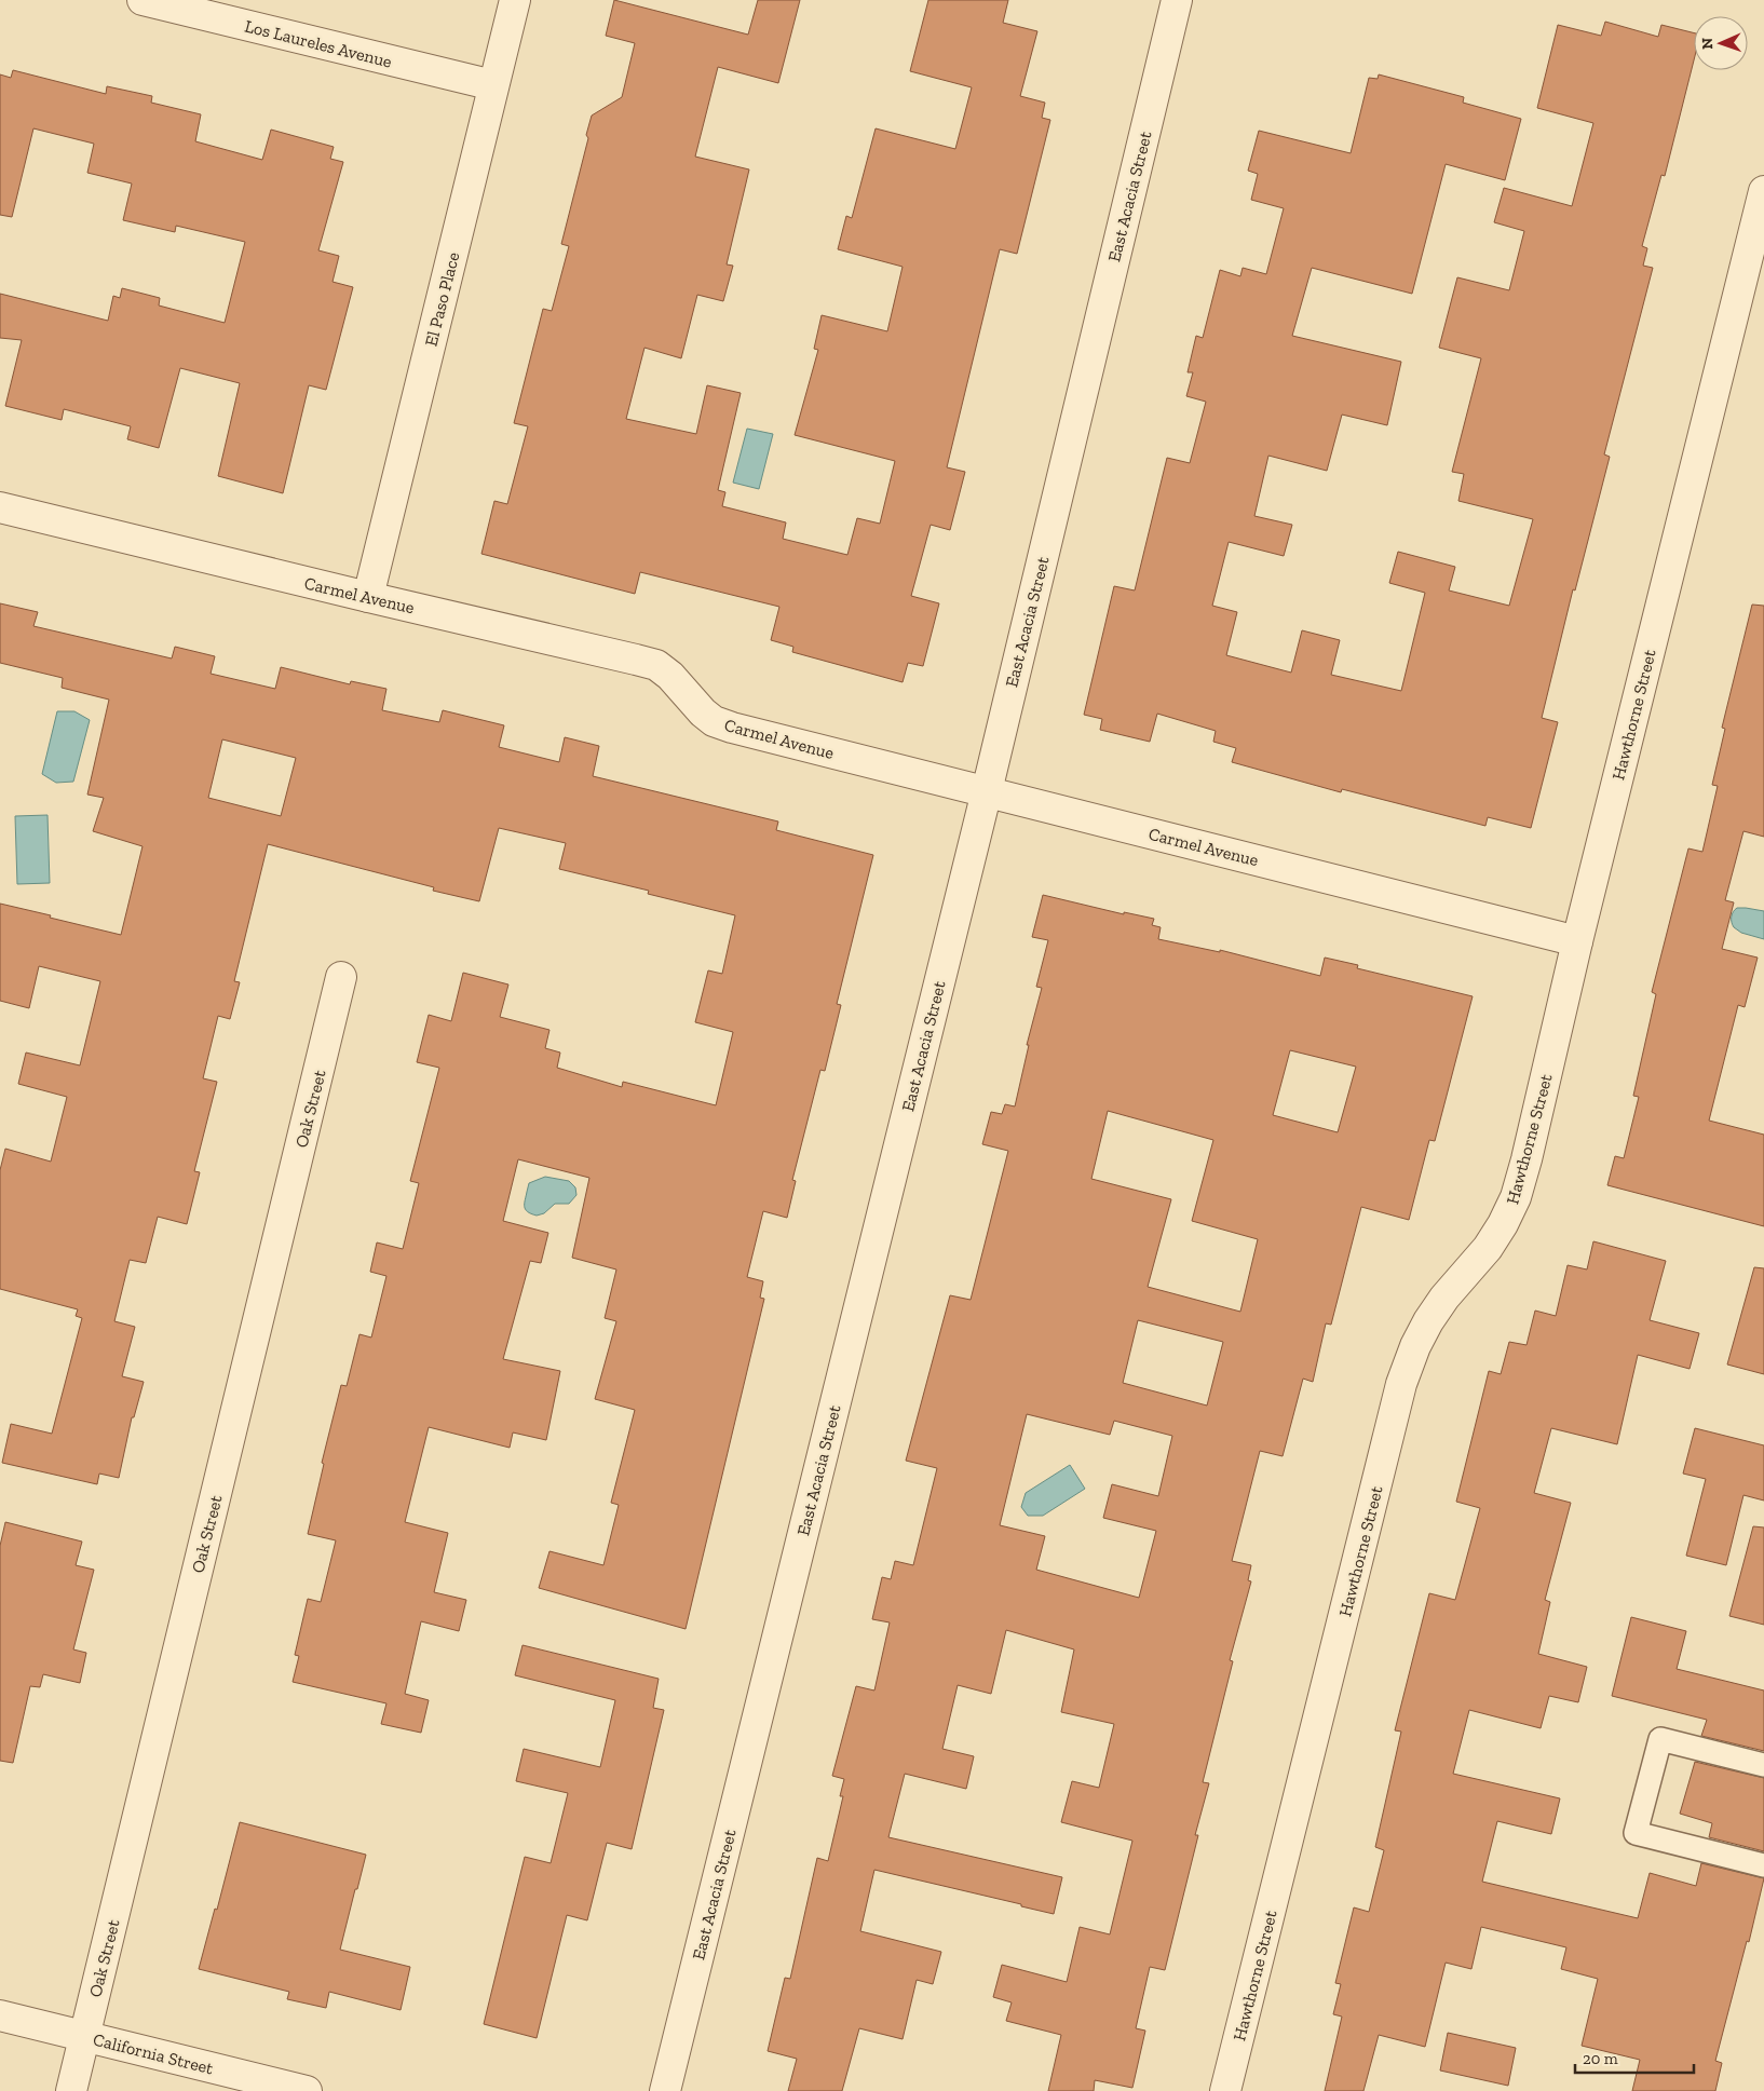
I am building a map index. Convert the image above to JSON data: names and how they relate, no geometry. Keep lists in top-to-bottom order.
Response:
{
  "streets": {
    "street": [
      "Los Laureles Avenue",
      "East Acacia Street",
      "El Paso Place",
      "Carmel Avenue",
      "Hawthorne Street",
      "Oak Street",
      "California Street"
    ]
  },
  "crossings": [
    ["Los Laureles Avenue", "El Paso Place"],
    ["East Acacia Street", "Carmel Avenue"],
    ["El Paso Place", "Carmel Avenue"],
    ["Carmel Avenue", "Hawthorne Street"],
    ["Oak Street", "California Street"]
  ],
  "scale_bar": "20 m",
  "north": "left"
}
